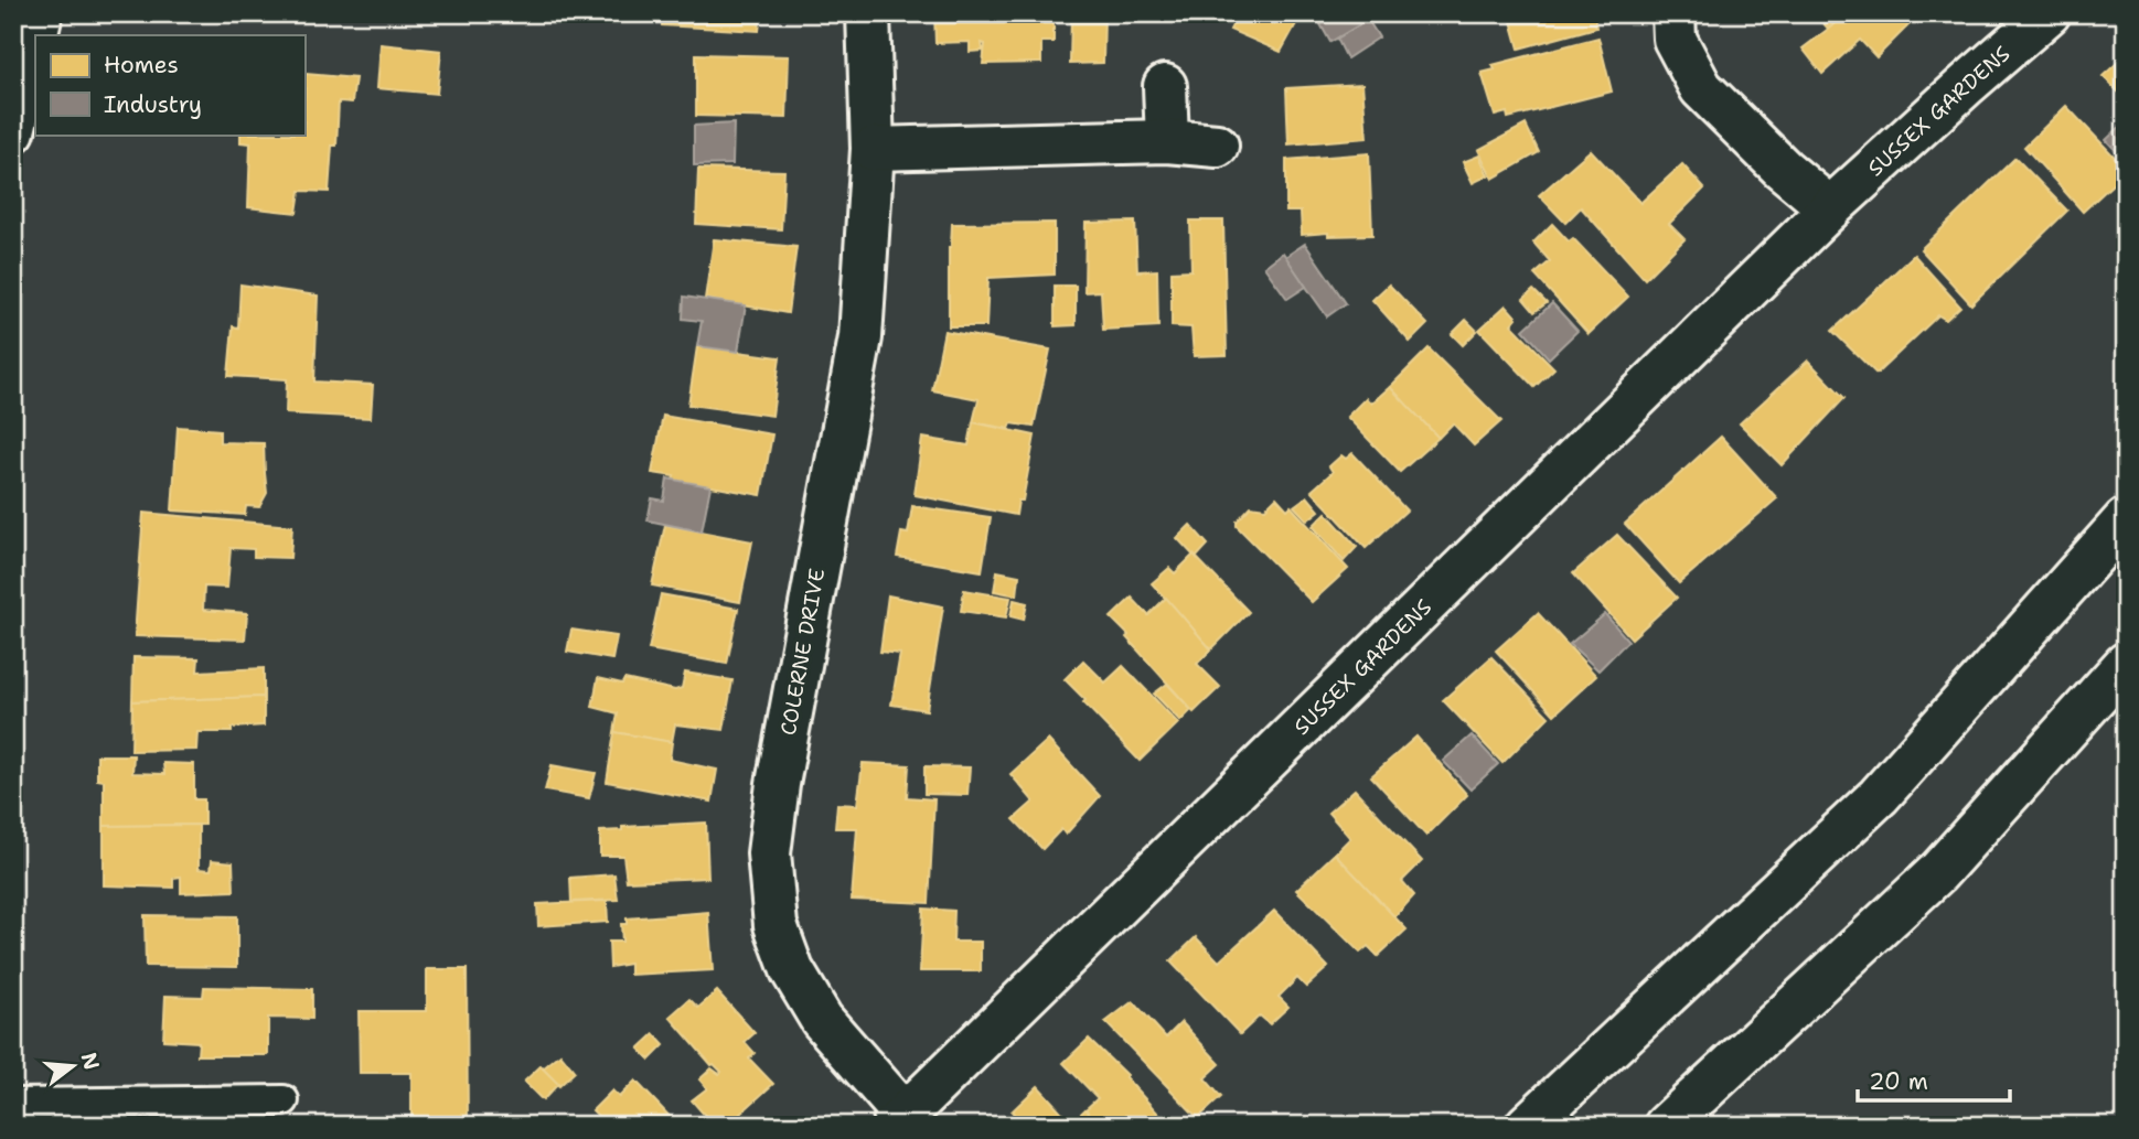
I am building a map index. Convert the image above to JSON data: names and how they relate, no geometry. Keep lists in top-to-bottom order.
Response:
{
  "streets": {
    "street": ["SUSSEX GARDENS", "COLERNE DRIVE"]
  },
  "crossings": [
    ["SUSSEX GARDENS", "COLERNE DRIVE"]
  ],
  "legend": ["Homes", "Industry"],
  "scale_bar": "20 m",
  "north": "right"
}
